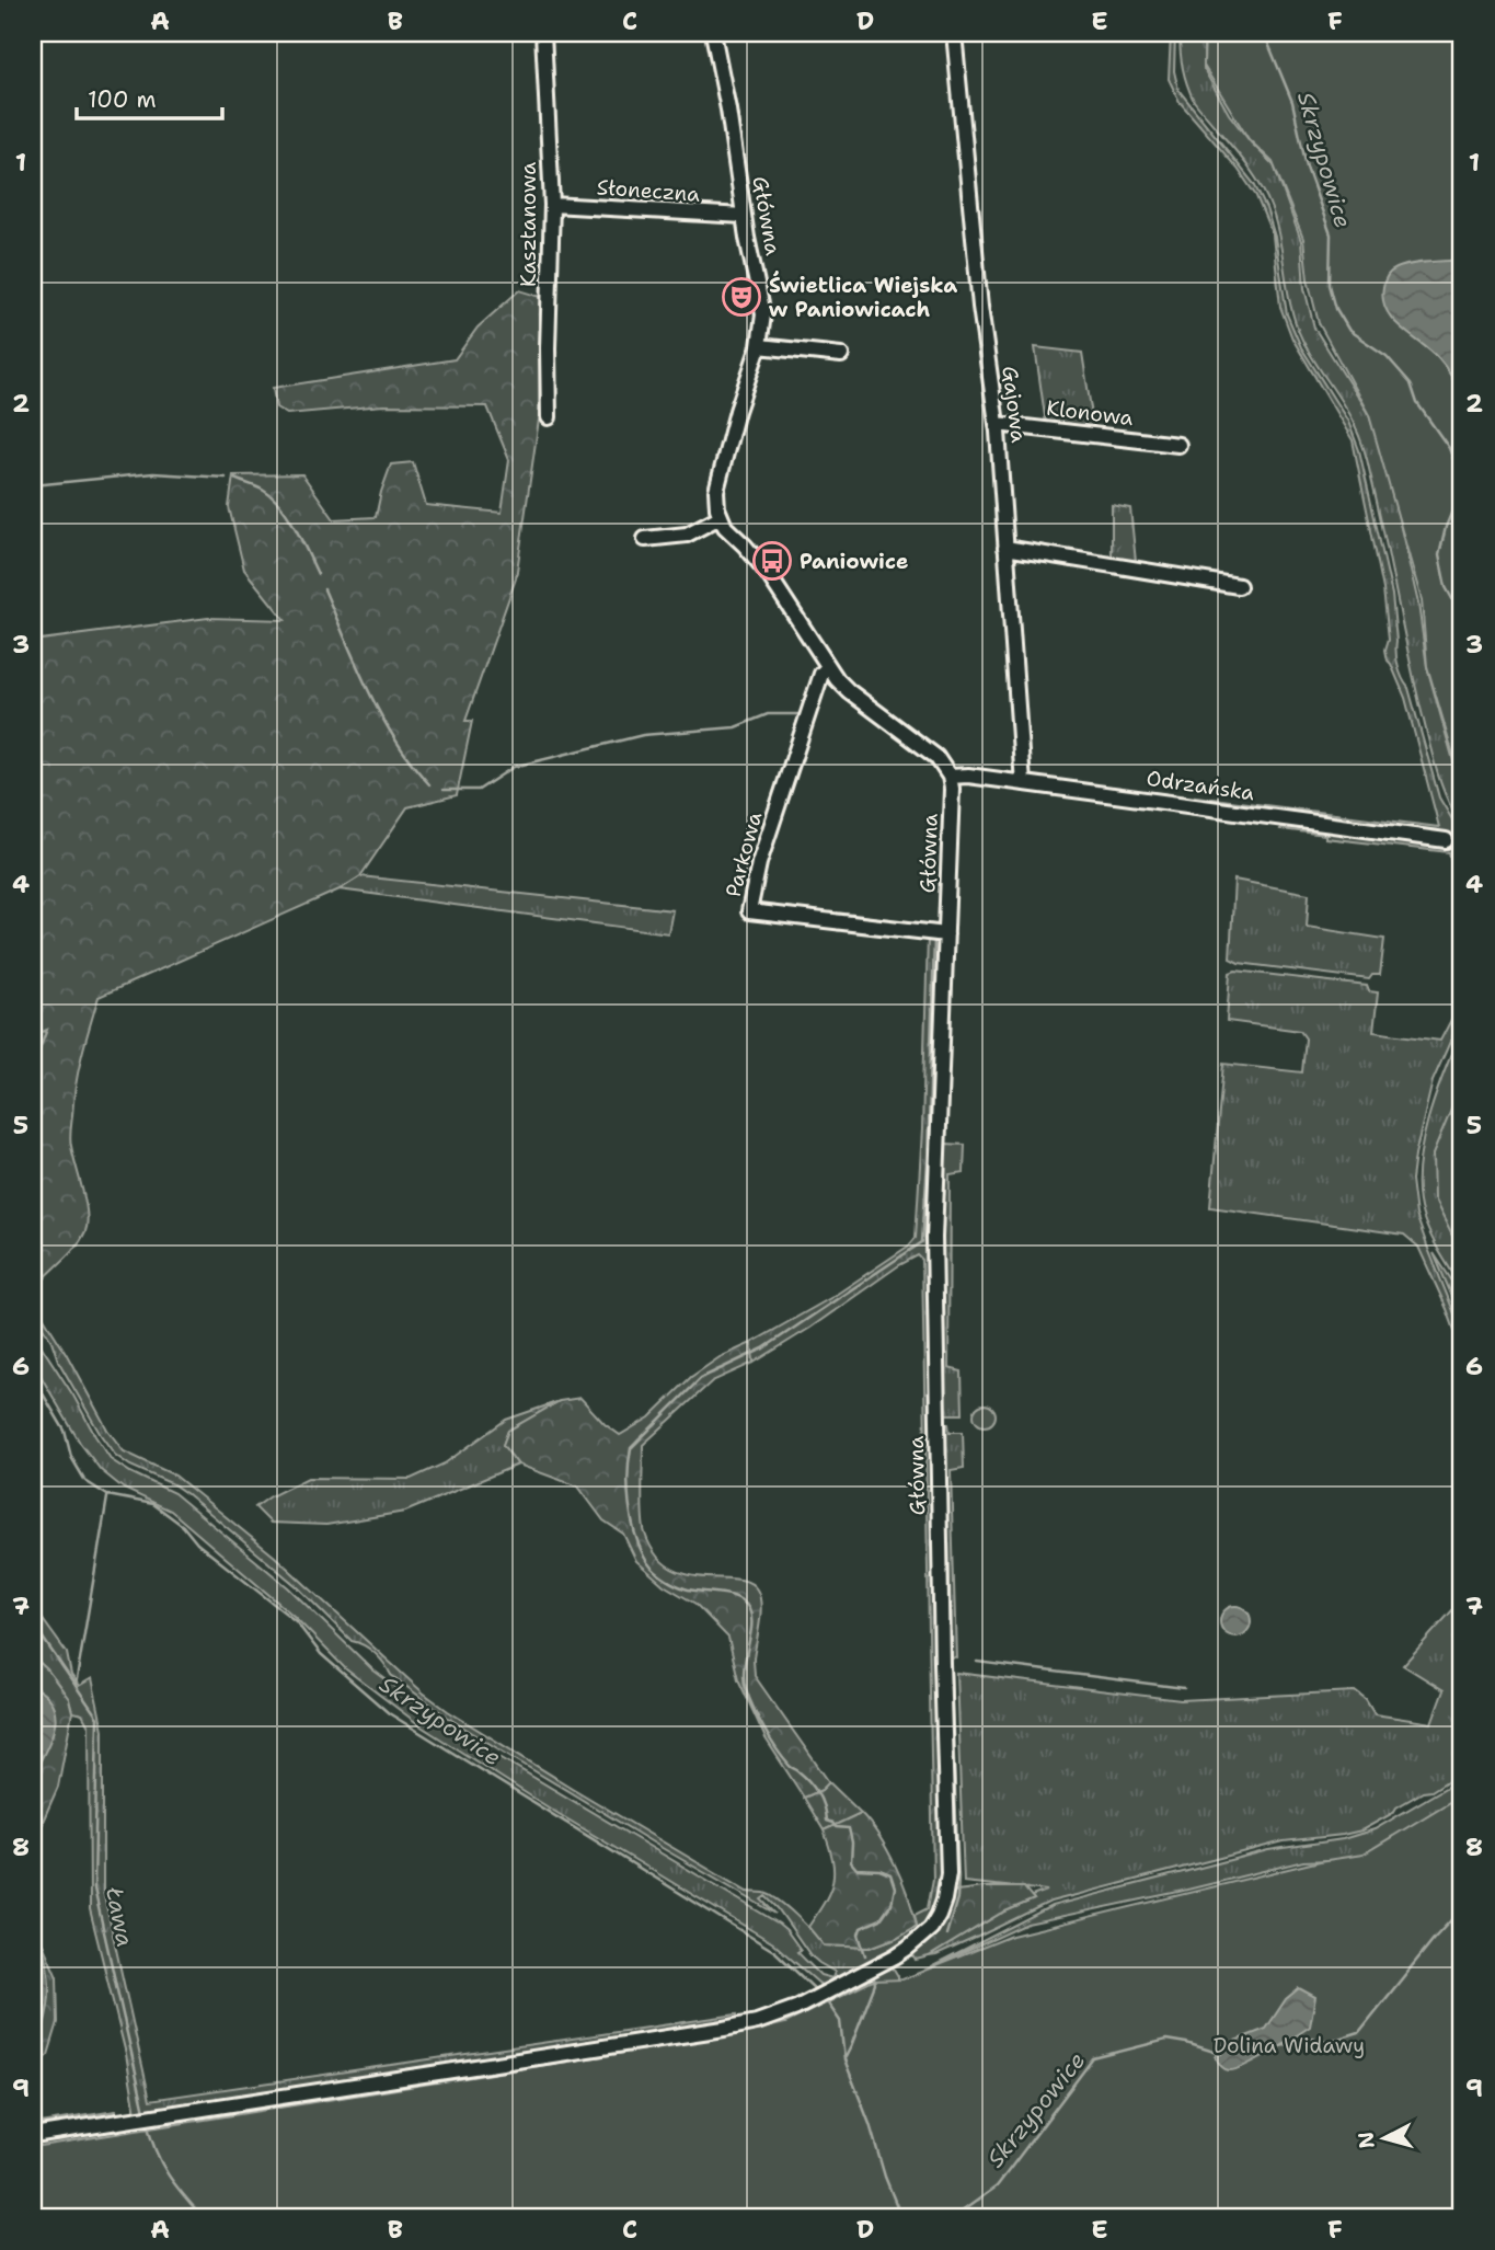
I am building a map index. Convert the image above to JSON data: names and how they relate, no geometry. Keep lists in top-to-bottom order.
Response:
{
  "streets": {
    "street": [
      "Słoneczna",
      "Główna",
      "Kasztanowa",
      "Gajowa",
      "Klonowa",
      "Odrzańska",
      "Parkowa"
    ]
  },
  "crossings": [
    ["Słoneczna", "Główna"],
    ["Słoneczna", "Kasztanowa"],
    ["Główna", "Odrzańska"],
    ["Główna", "Parkowa"],
    ["Gajowa", "Klonowa"],
    ["Gajowa", "Odrzańska"]
  ],
  "water": ["Skrzypowice", "Ława"],
  "parks": ["Dolina Widawy"],
  "places": {
    "theatre": ["Świetlica Wiejska w Paniowicach"],
    "bus stop": ["Paniowice"]
  },
  "scale_bar": "100 m",
  "north": "left",
  "grid": {
    "columns": [
      "A",
      "B",
      "C",
      "D",
      "E",
      "F"
    ],
    "rows": [
      "1",
      "2",
      "3",
      "4",
      "5",
      "6",
      "7",
      "8",
      "9"
    ]
  }
}
